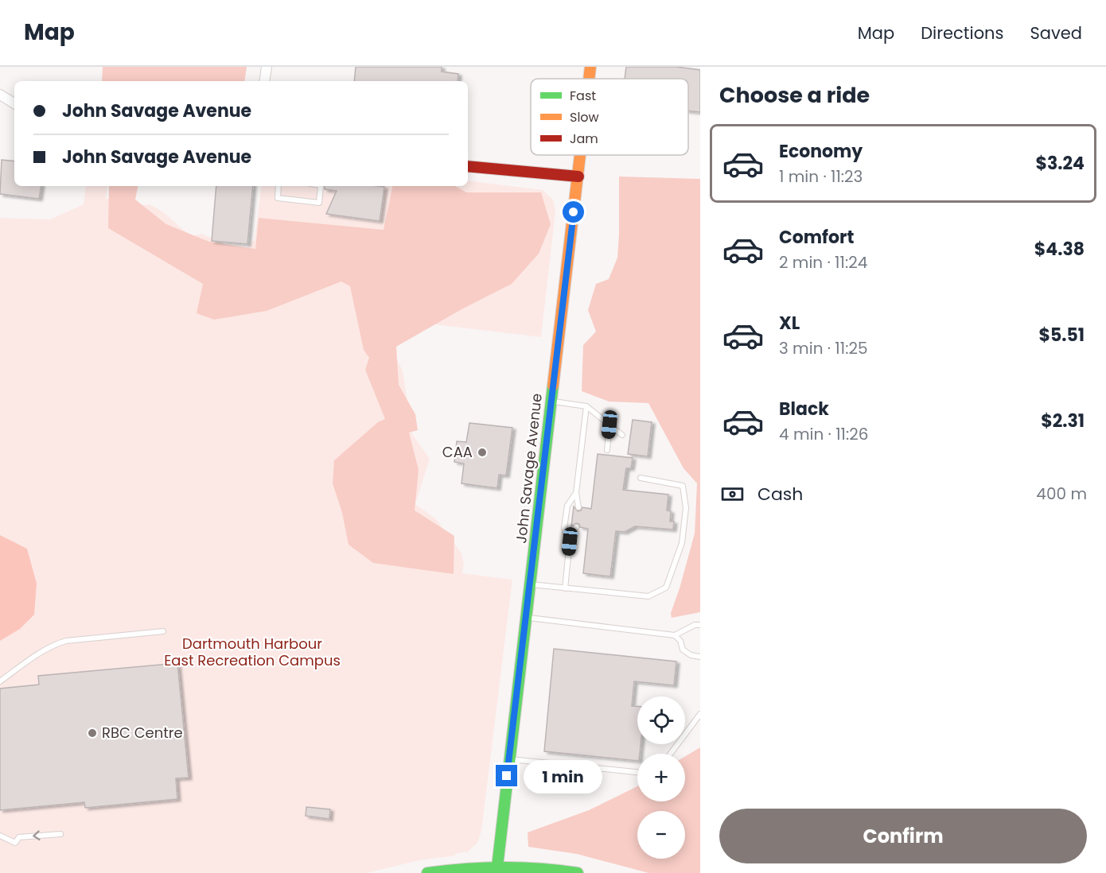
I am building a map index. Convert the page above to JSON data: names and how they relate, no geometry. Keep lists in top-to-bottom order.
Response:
{
  "streets": {
    "main road": ["John Savage Avenue"]
  },
  "parks": ["Dartmouth Harbour East Recreation Campus"],
  "places": ["CAA", "RBC Centre"],
  "legend": ["Fast", "Slow", "Jam"],
  "page": {
    "header": "Map",
    "nav": ["Map", "Directions", "Saved"],
    "heading": "Choose a ride",
    "banner": ["John Savage Avenue", "John Savage Avenue"],
    "list": [
      {
        "name": "Economy",
        "note": "1 min · 11:23",
        "value": "$3.24"
      },
      {
        "name": "Comfort",
        "note": "2 min · 11:24",
        "value": "$4.38"
      },
      {
        "name": "XL",
        "note": "3 min · 11:25",
        "value": "$5.51"
      },
      {
        "name": "Black",
        "note": "4 min · 11:26",
        "value": "$2.31"
      }
    ],
    "pay": ["Cash", "400 m"],
    "map_buttons": ["+", "−"],
    "bubble": "1 min",
    "buttons": "Confirm"
  }
}
